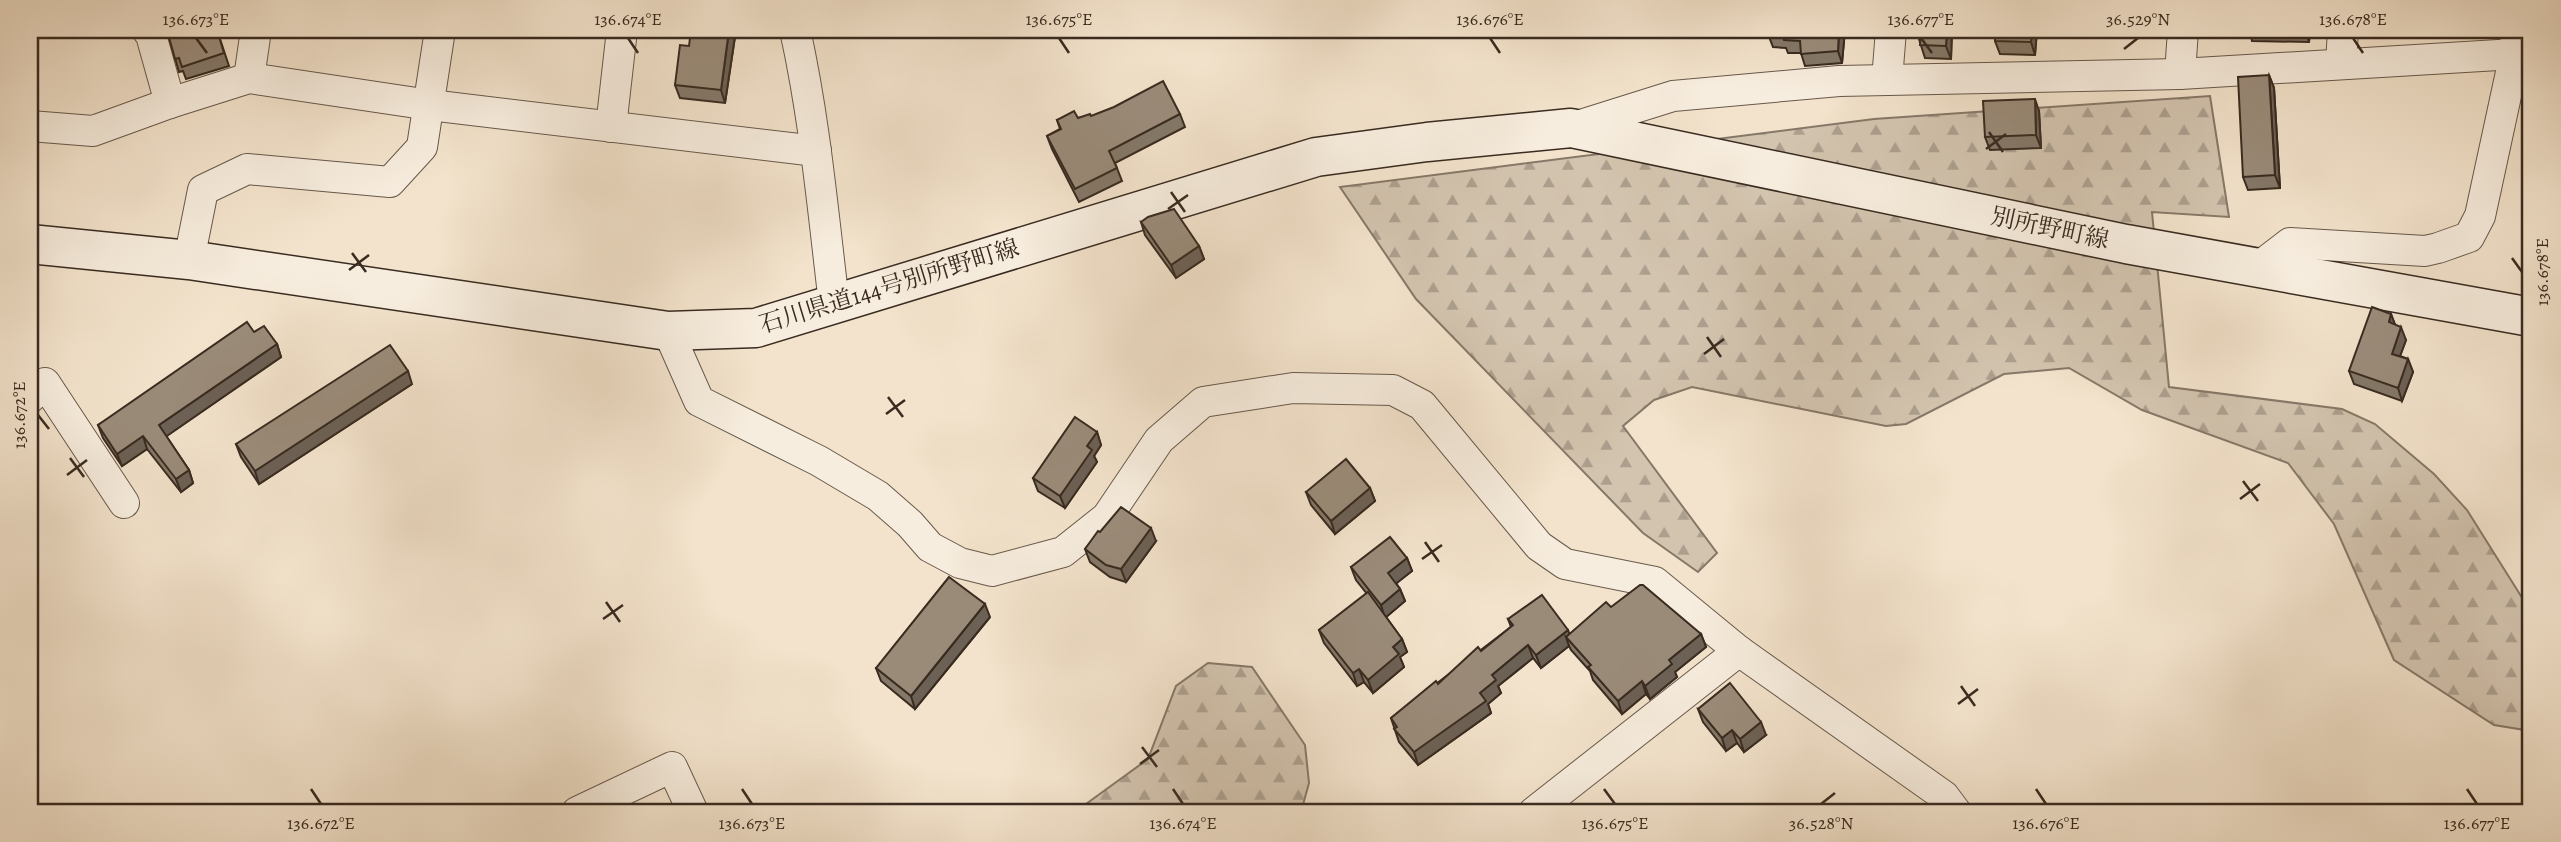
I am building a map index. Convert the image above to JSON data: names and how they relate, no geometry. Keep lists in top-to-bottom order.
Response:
{
  "streets": {
    "main road": ["別所野町線", "石川県道144号別所野町線"]
  },
  "crossings": [
    ["別所野町線", "石川県道144号別所野町線"]
  ],
  "coordinates": [
    "136.673°E",
    "136.674°E",
    "136.675°E",
    "136.676°E",
    "136.677°E",
    "36.529°N",
    "136.678°E",
    "136.672°E",
    "36.528°N"
  ]
}
